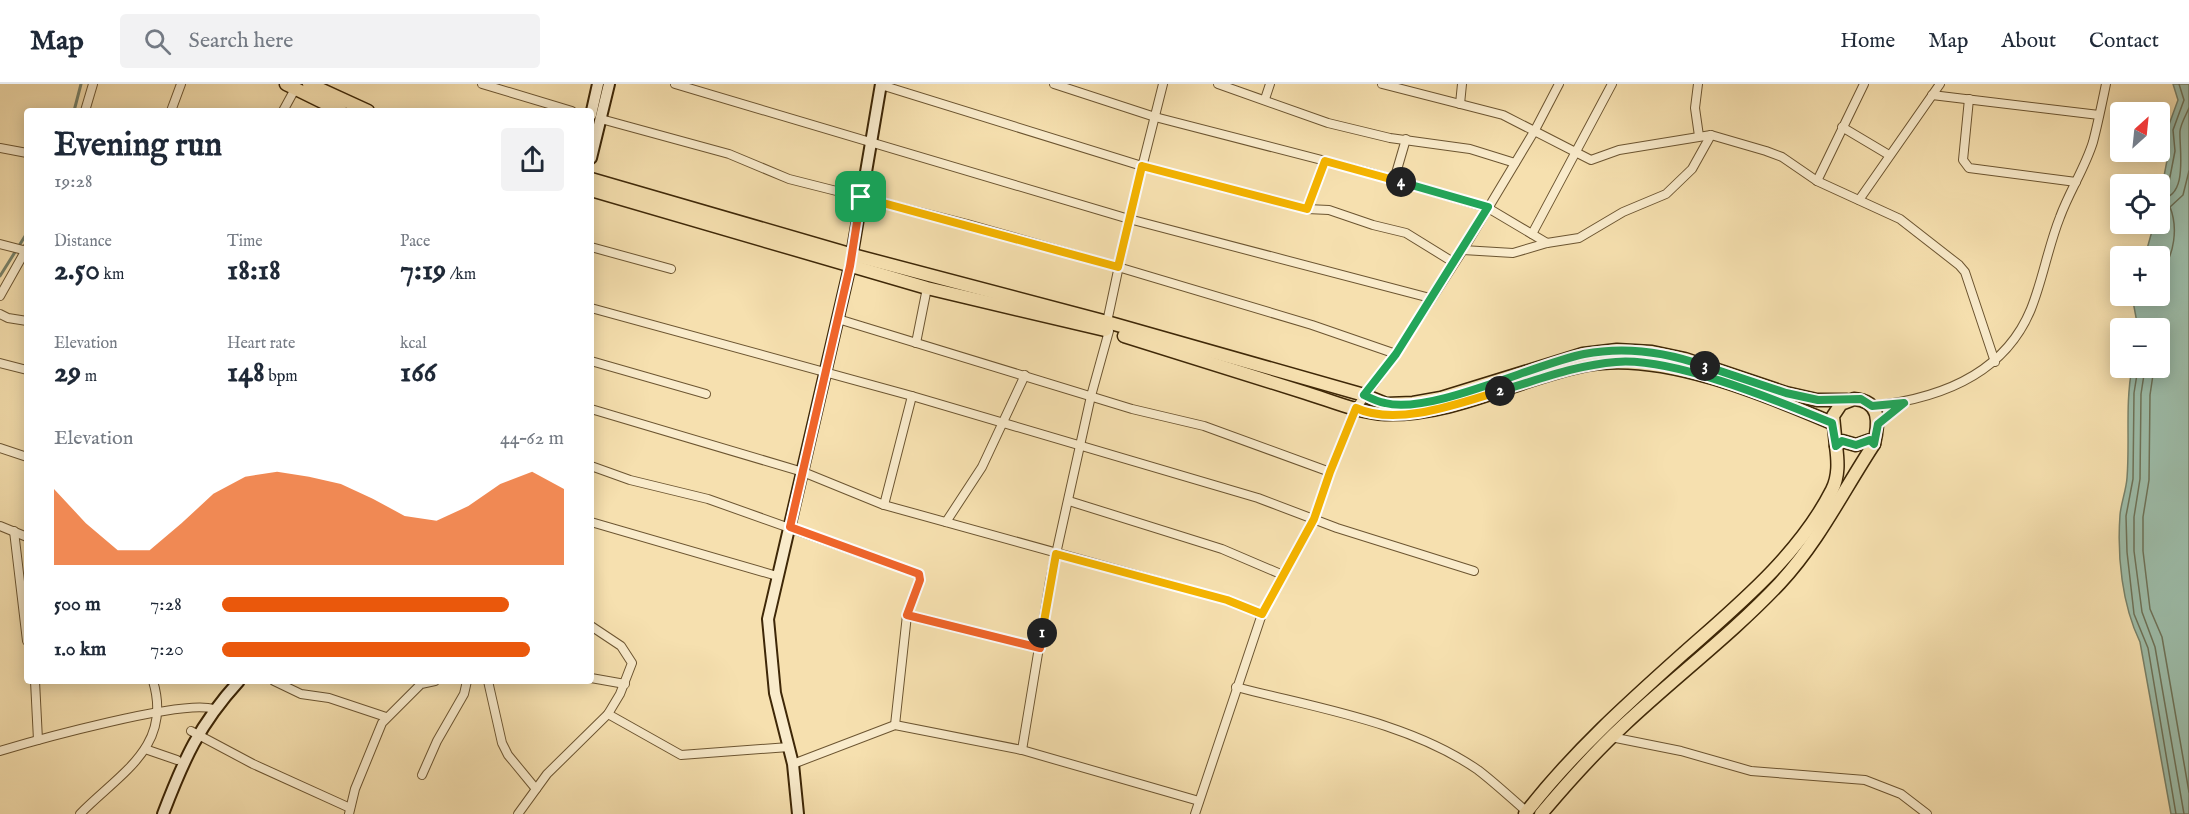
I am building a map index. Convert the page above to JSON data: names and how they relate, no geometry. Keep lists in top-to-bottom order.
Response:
{
  "north": "top right",
  "page": {
    "header": "Map",
    "search": "Search here",
    "nav": [
      "Home",
      "Map",
      "About",
      "Contact"
    ],
    "map_buttons": ["+", "−"],
    "heading": ["Evening run", "19:28"],
    "pins": [
      "4",
      "3",
      "2",
      "1"
    ],
    "stats": [
      ["Distance", "2.50 km"],
      ["Time", "18:18"],
      ["Pace", "7:19 /km"],
      ["Elevation", "29 m"],
      ["Heart rate", "148 bpm"],
      ["kcal", "166"]
    ],
    "chart": ["Elevation", "44–62 m"],
    "list": [
      {
        "name": "500 m",
        "note": "7:28"
      },
      {
        "name": "1.0 km",
        "note": "7:20"
      }
    ]
  }
}
